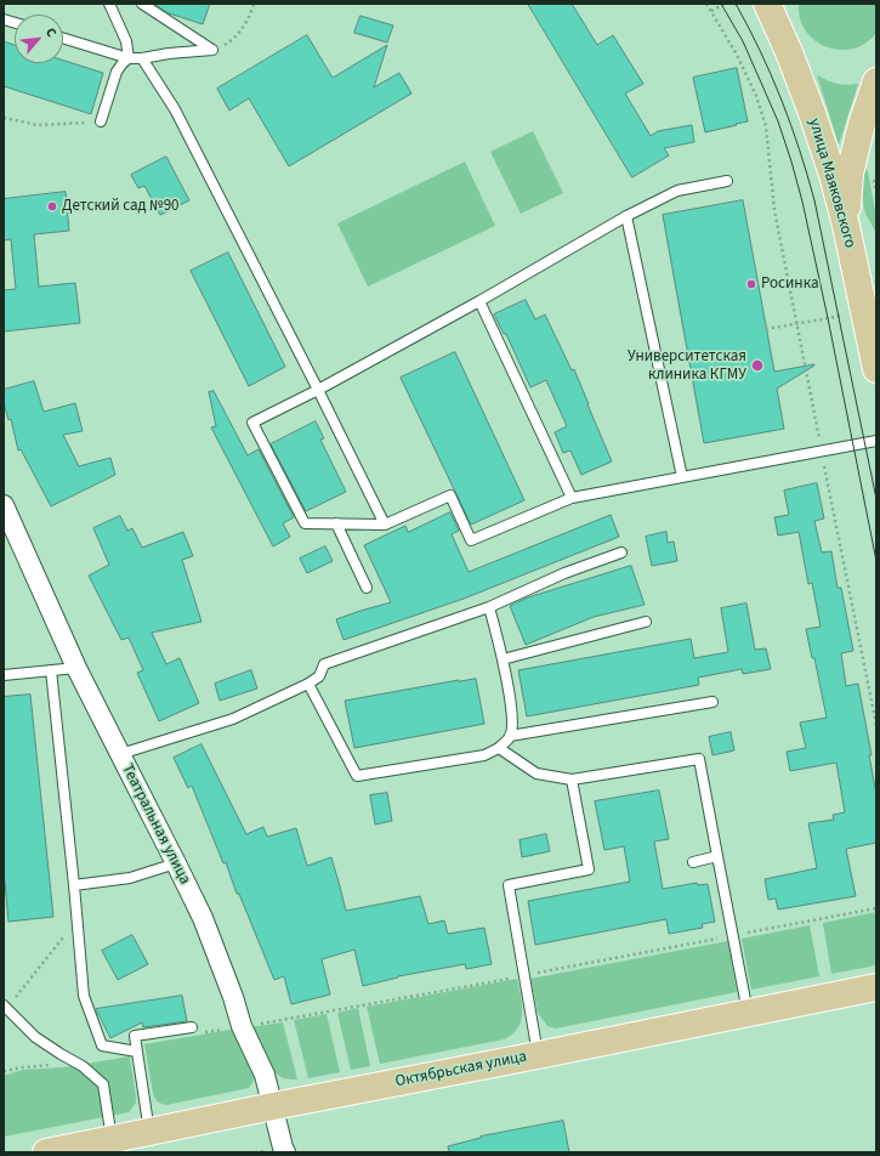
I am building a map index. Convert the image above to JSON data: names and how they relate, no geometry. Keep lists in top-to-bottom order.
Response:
{
  "streets": {
    "main road": ["улица Маяковского", "Октябрьская улица"],
    "street": ["Театральная улица"]
  },
  "crossings": [
    ["Театральная улица", "Октябрьская улица"]
  ],
  "places": ["Детский сад №90", "Росинка", "Университетская клиника КГМУ"],
  "north": "top right"
}
